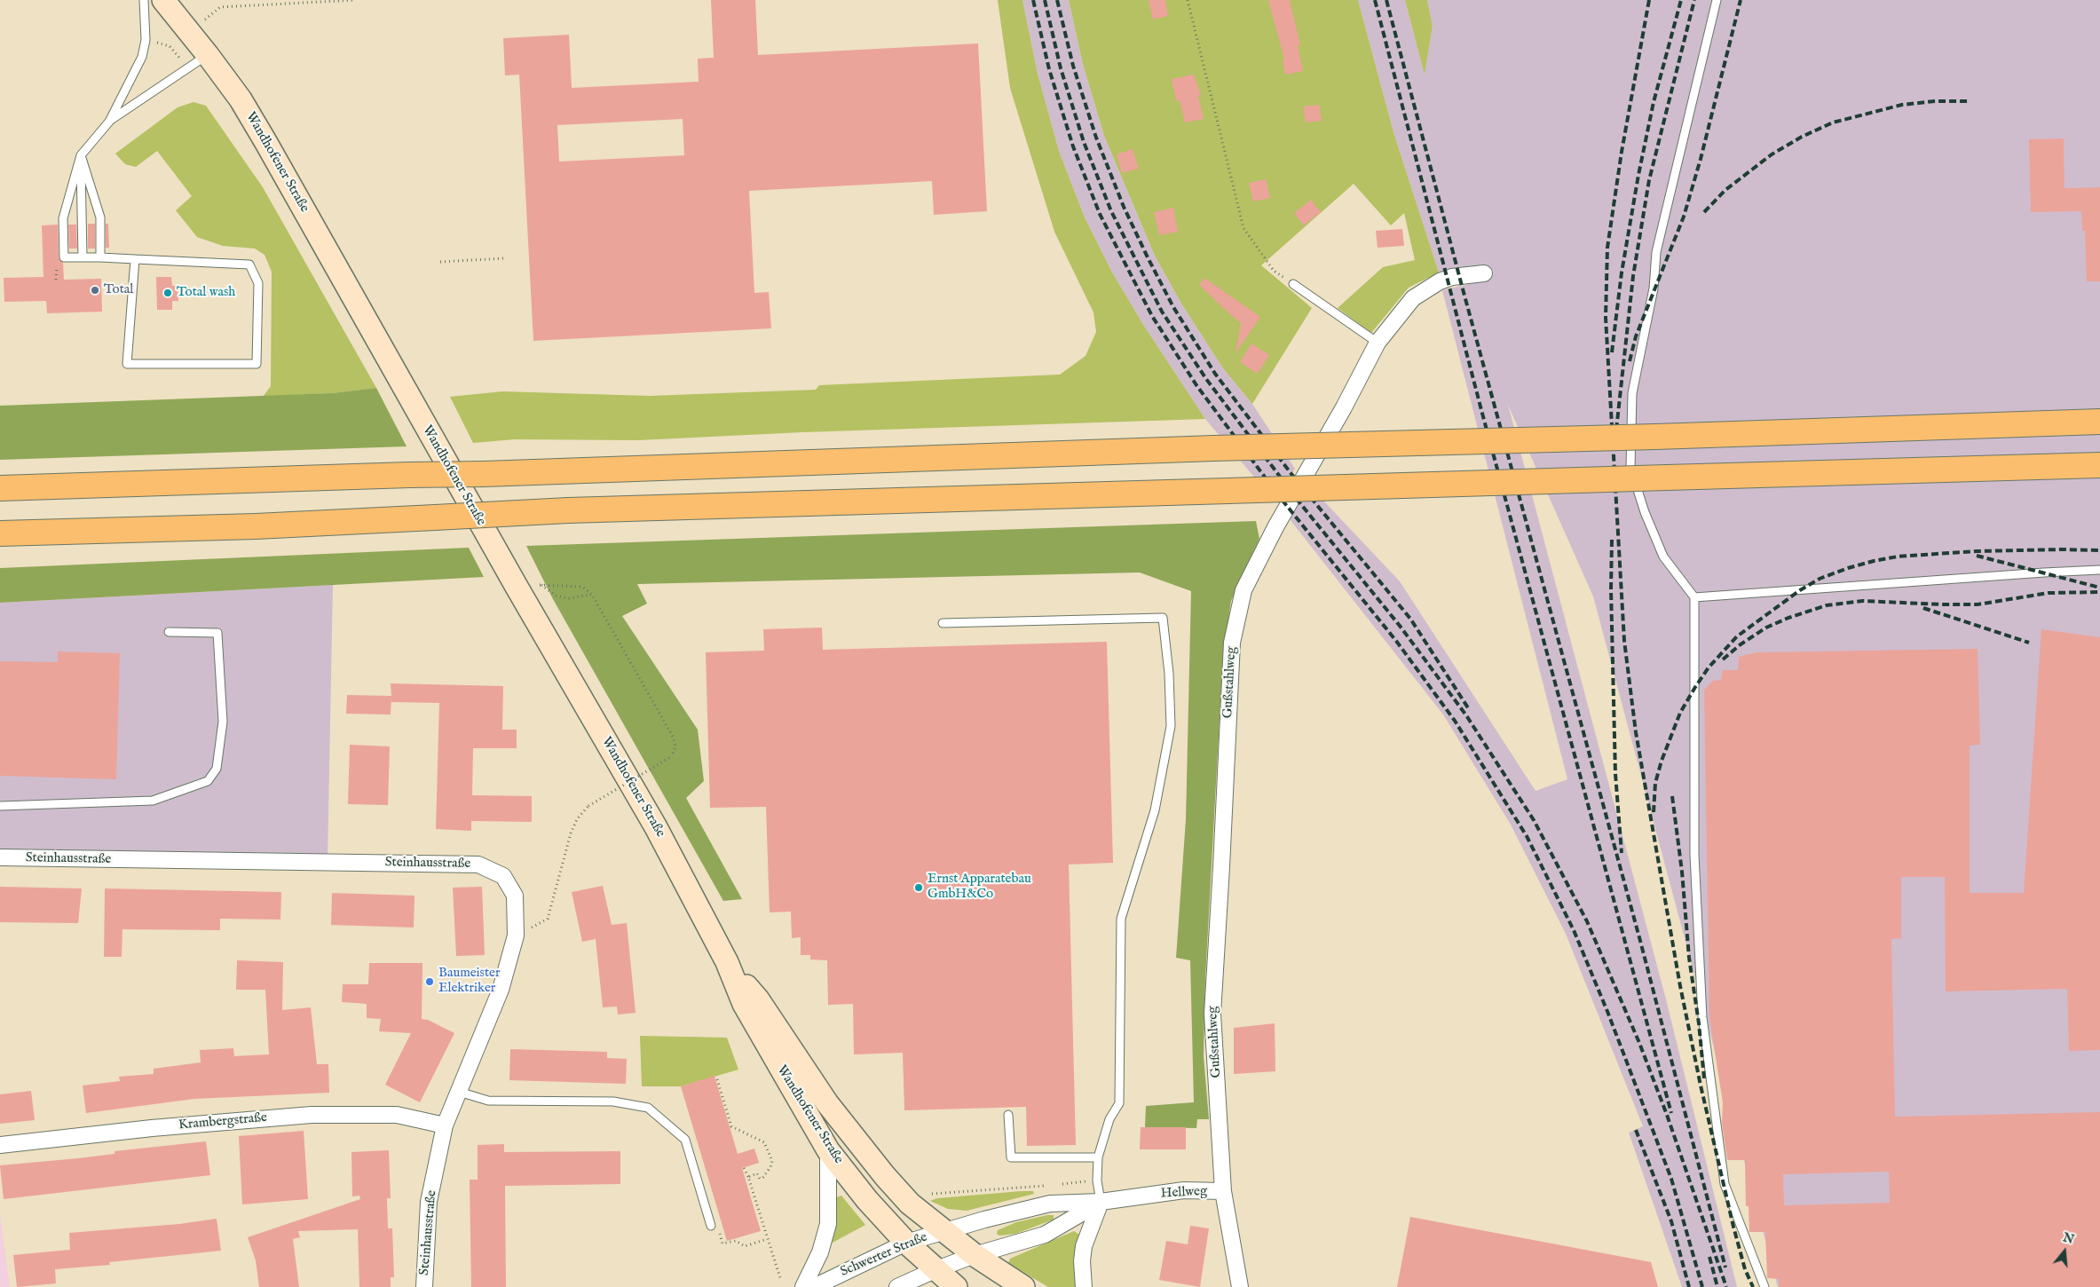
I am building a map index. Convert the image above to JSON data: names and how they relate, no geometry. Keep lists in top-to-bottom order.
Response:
{
  "streets": {
    "main road": ["Wandhofener Straße", "Schwerter Straße"],
    "street": [
      "Gußstahlweg",
      "Steinhausstraße",
      "Krambergstraße",
      "Hellweg"
    ]
  },
  "crossings": [
    ["Wandhofener Straße", "Hellweg"],
    ["Wandhofener Straße", "Schwerter Straße"],
    ["Gußstahlweg", "Hellweg"],
    ["Steinhausstraße", "Krambergstraße"],
    ["Hellweg", "Schwerter Straße"]
  ],
  "places": [
    "Total",
    "Total wash",
    "Ernst Apparatebau GmbH&Co",
    "Baumeister Elektriker"
  ],
  "north": "top"
}
